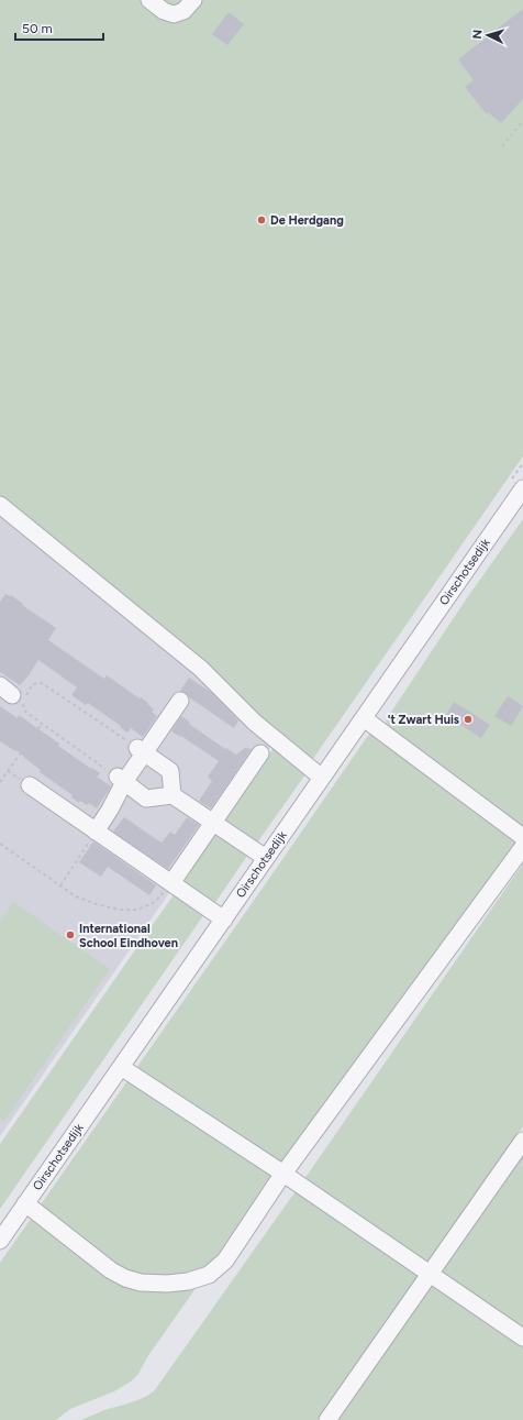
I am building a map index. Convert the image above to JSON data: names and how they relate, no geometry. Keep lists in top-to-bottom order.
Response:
{
  "streets": {
    "street": ["Oirschotsedijk"]
  },
  "places": ["De Herdgang", "'t Zwart Huis", "International School Eindhoven"],
  "scale_bar": "50 m",
  "north": "left"
}
